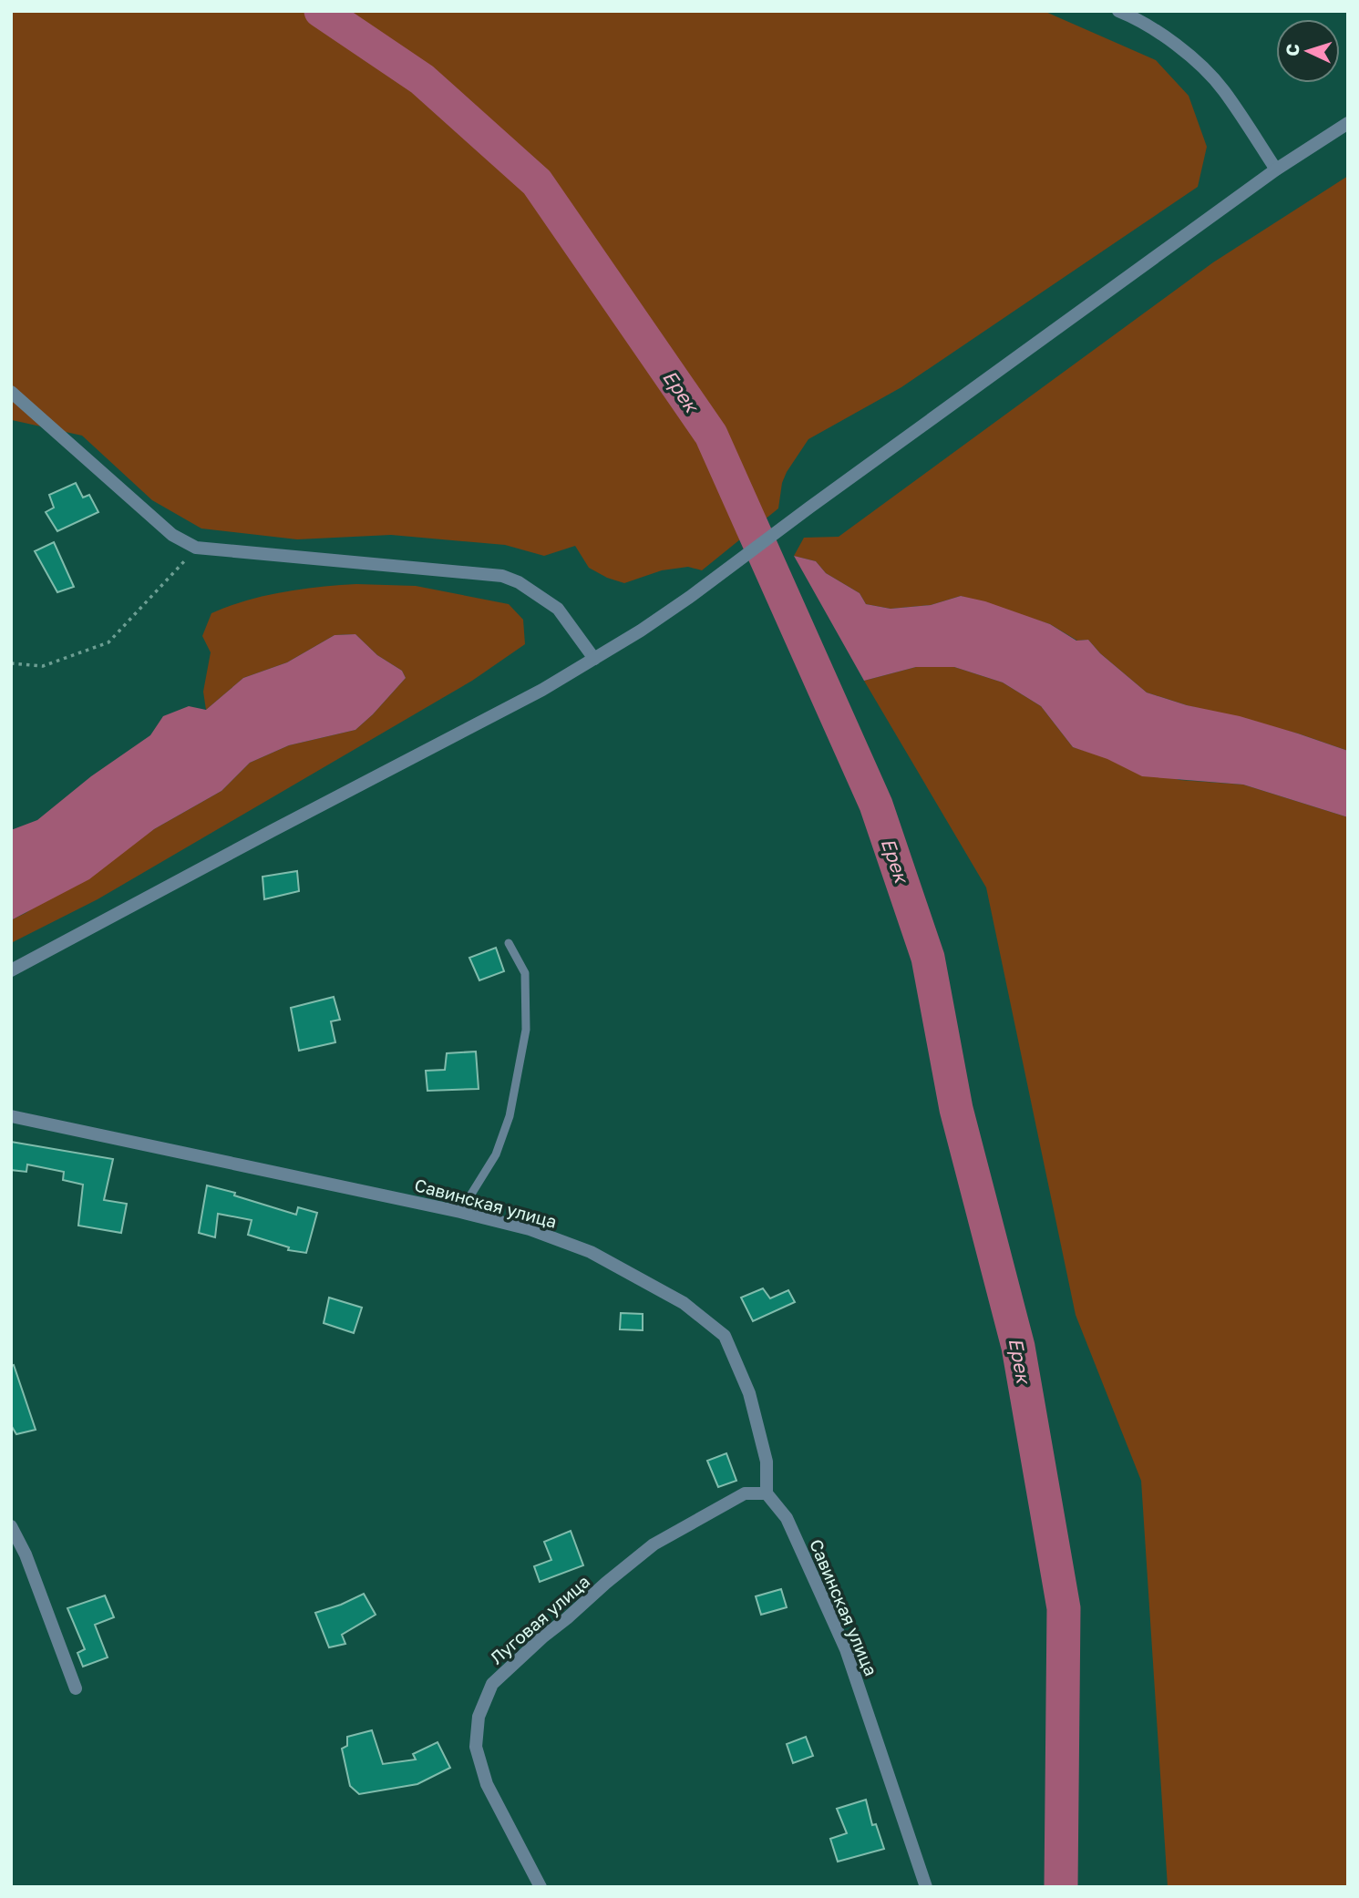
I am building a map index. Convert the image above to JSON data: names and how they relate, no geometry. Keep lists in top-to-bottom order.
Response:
{
  "streets": {
    "street": ["Савинская улица", "Луговая улица"]
  },
  "crossings": [
    ["Савинская улица", "Луговая улица"]
  ],
  "water": ["Ерек"],
  "north": "left"
}
